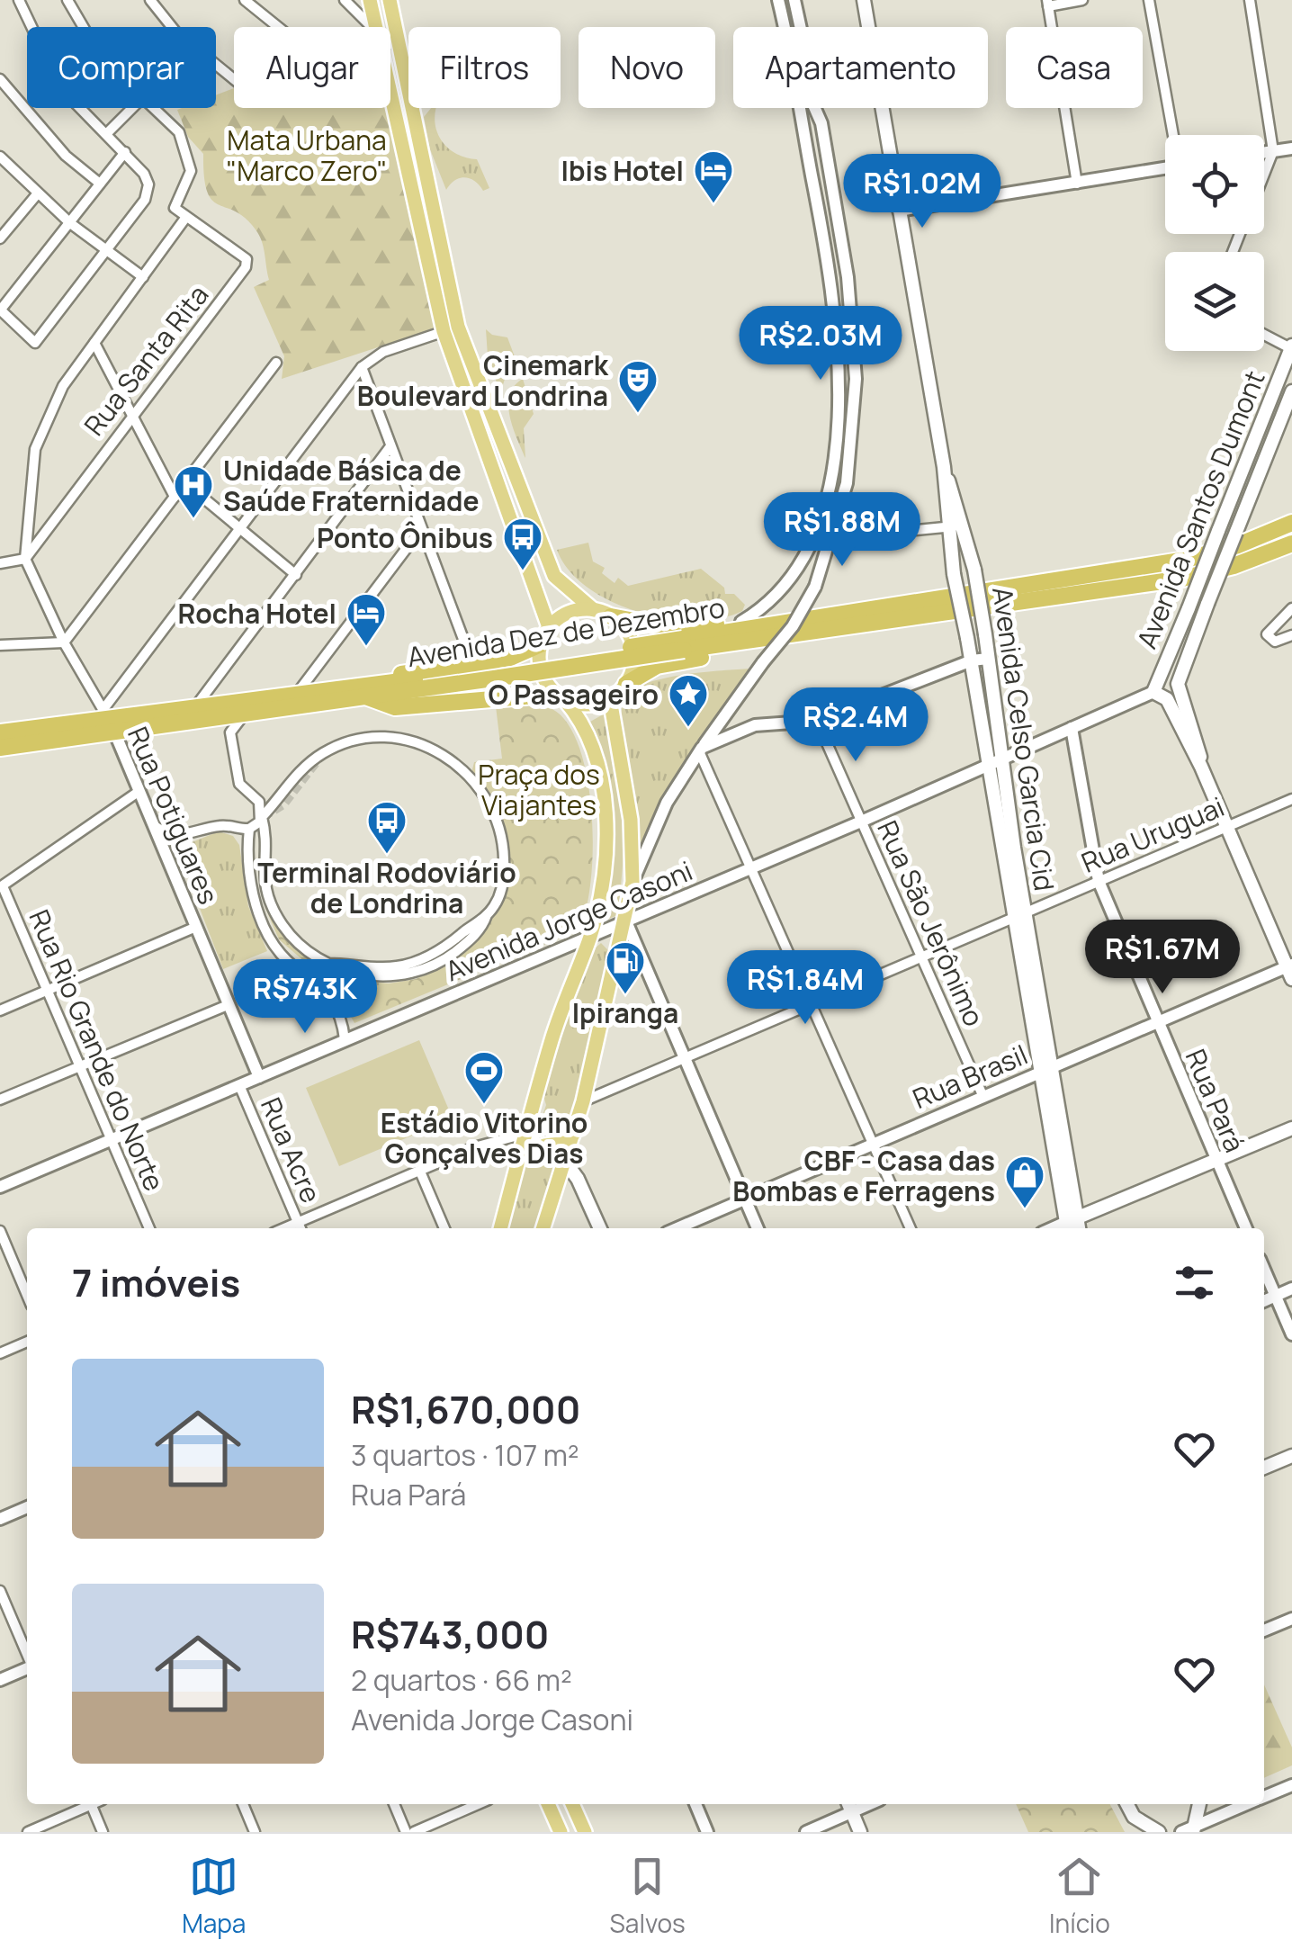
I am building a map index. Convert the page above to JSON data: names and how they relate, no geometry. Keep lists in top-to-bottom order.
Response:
{
  "streets": {
    "highway": ["Avenida Dez de Dezembro"],
    "main road": ["Avenida Santos Dumont", "Avenida Celso Garcia Cid"],
    "street": [
      "Rua Santa Rita",
      "Rua Potiguares",
      "Rua Uruguai",
      "Avenida Jorge Casoni",
      "Rua São Jerônimo",
      "Rua Rio Grande do Norte",
      "Rua Brasil",
      "Rua Pará",
      "Rua Acre"
    ]
  },
  "crossings": [
    ["Avenida Santos Dumont", "Avenida Jorge Casoni"],
    ["Avenida Dez de Dezembro", "Rua Potiguares"],
    ["Avenida Celso Garcia Cid", "Rua Uruguai"],
    ["Avenida Celso Garcia Cid", "Avenida Jorge Casoni"],
    ["Avenida Celso Garcia Cid", "Rua Brasil"],
    ["Rua Potiguares", "Avenida Jorge Casoni"],
    ["Rua Uruguai", "Rua São Jerônimo"],
    ["Rua Uruguai", "Rua Pará"],
    ["Avenida Jorge Casoni", "Rua São Jerônimo"],
    ["Avenida Jorge Casoni", "Rua Rio Grande do Norte"],
    ["Avenida Jorge Casoni", "Rua Pará"],
    ["Avenida Jorge Casoni", "Rua Acre"],
    ["Rua São Jerônimo", "Rua Brasil"],
    ["Rua Brasil", "Rua Pará"]
  ],
  "parks": ["Mata Urbana \"Marco Zero\"", "Praça dos Viajantes"],
  "places": {
    "hotel": ["Ibis Hotel", "Rocha Hotel"],
    "theatre": ["Cinemark Boulevard Londrina"],
    "hospital": ["Unidade Básica de Saúde Fraternidade"],
    "bus stop": ["Ponto Ônibus", "Terminal Rodoviário de Londrina"],
    "place": ["O Passageiro"],
    "fuel station": ["Ipiranga"],
    "sports": ["Estádio Vitorino Gonçalves Dias"],
    "shop": ["CBF - Casa das Bombas e Ferragens"]
  },
  "page": {
    "chip": [
      "Comprar",
      "Alugar",
      "Filtros",
      "Novo",
      "Apartamento",
      "Casa"
    ],
    "price": [
      "R$1.02M",
      "R$2.03M",
      "R$1.88M",
      "R$2.4M",
      "R$1.67M",
      "R$1.84M",
      "R$743K"
    ],
    "heading": "7 imóveis",
    "list": [
      {
        "name": "R$1,670,000",
        "note": "3 quartos · 107 m² · Rua Pará"
      },
      {
        "name": "R$743,000",
        "note": "2 quartos · 66 m² · Avenida Jorge Casoni"
      }
    ],
    "tabs": ["Mapa", "Salvos", "Início"]
  }
}
